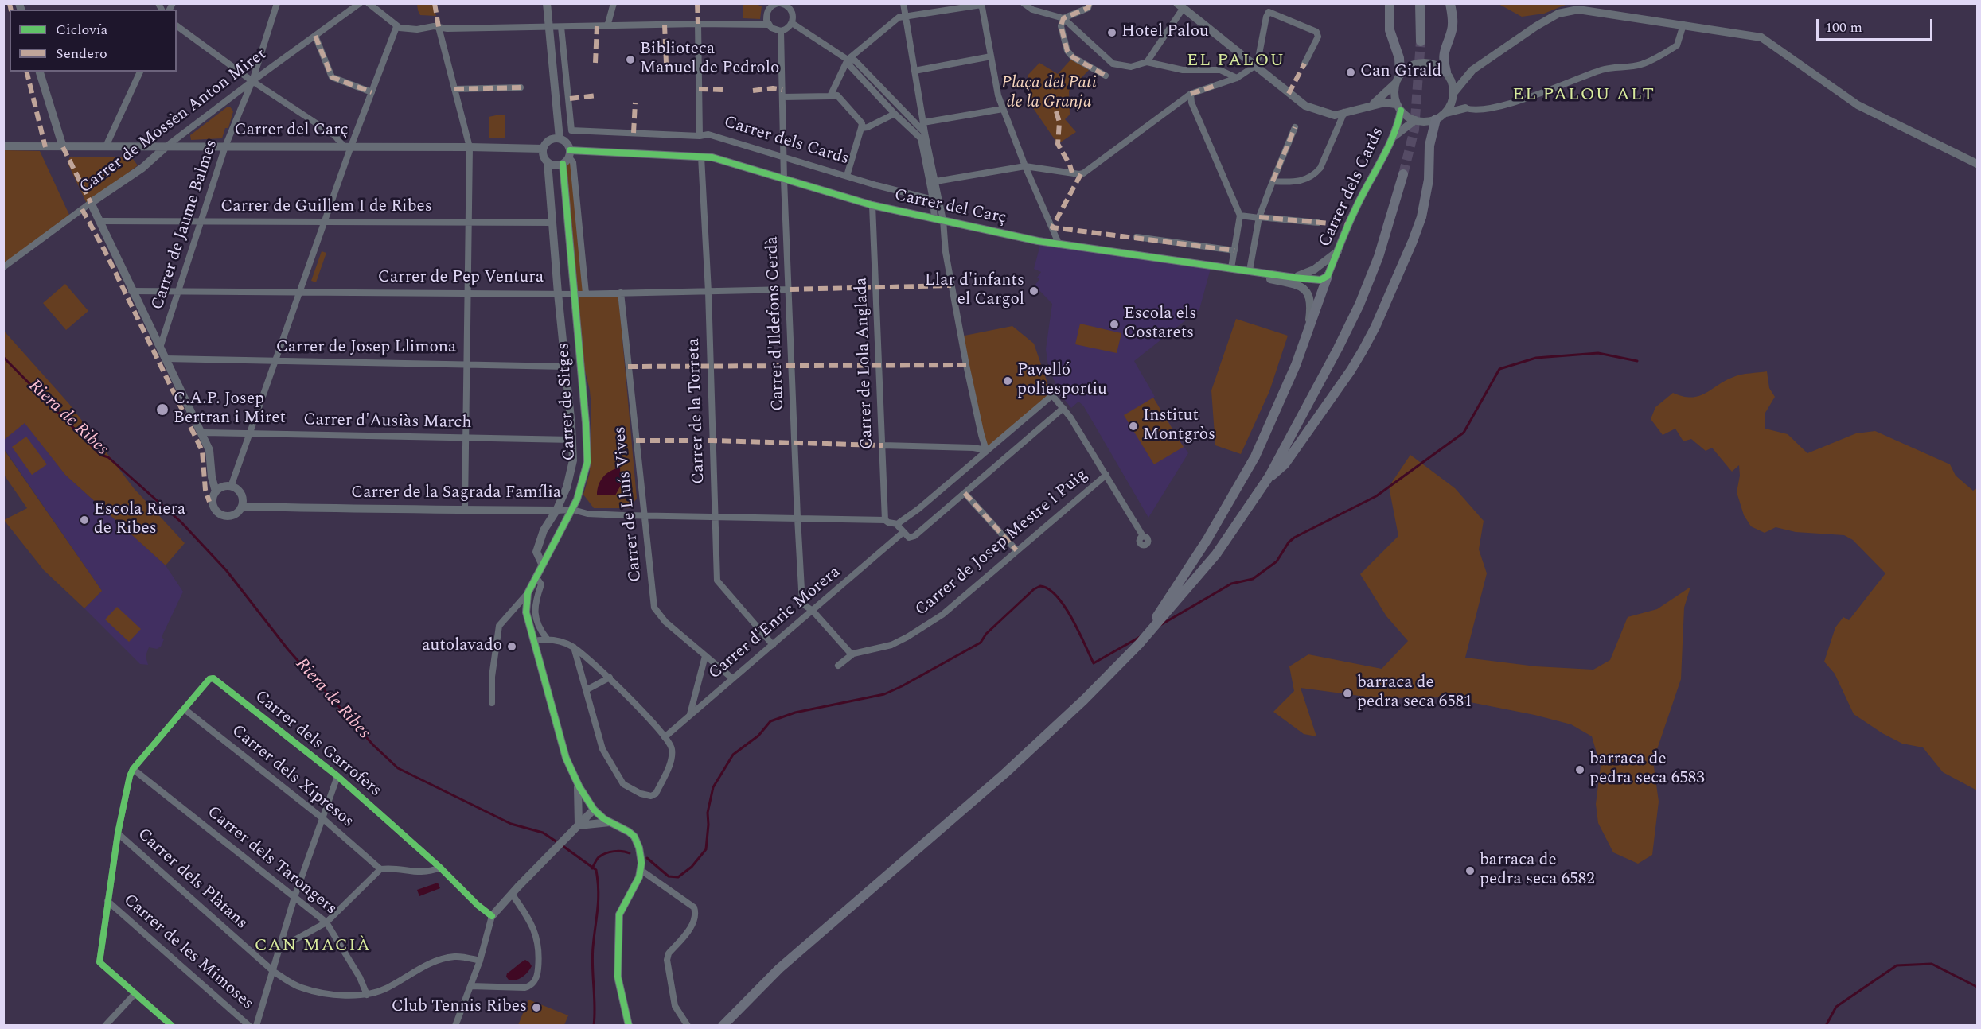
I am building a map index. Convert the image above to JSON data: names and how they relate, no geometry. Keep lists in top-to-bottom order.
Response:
{
  "streets": {
    "street": [
      "Carrer de Mossèn Anton Miret",
      "Carrer del Carç",
      "Carrer dels Cards",
      "Carrer de Guillem I de Ribes",
      "Carrer de Jaume Balmes",
      "Carrer de Pep Ventura",
      "Carrer d'Ildefons Cerdà",
      "Carrer de Josep Llimona",
      "Carrer de Lola Anglada",
      "Carrer de Sitges",
      "Carrer de la Torreta",
      "Carrer d'Ausiàs March",
      "Carrer de la Sagrada Família",
      "Carrer de Lluís Vives",
      "Carrer de Josep Mestre i Puig",
      "Carrer d'Enric Morera",
      "Carrer dels Garrofers",
      "Carrer dels Xipresos",
      "Carrer dels Tarongers",
      "Carrer dels Plàtans",
      "Carrer de les Mimoses"
    ]
  },
  "crossings": [
    ["Carrer de Mossèn Anton Miret", "Carrer del Carç"],
    ["Carrer de Mossèn Anton Miret", "Carrer de Jaume Balmes"],
    ["Carrer del Carç", "Carrer dels Cards"],
    ["Carrer del Carç", "Carrer de Jaume Balmes"],
    ["Carrer del Carç", "Carrer d'Ildefons Cerdà"],
    ["Carrer del Carç", "Carrer de Lola Anglada"],
    ["Carrer del Carç", "Carrer de Sitges"],
    ["Carrer del Carç", "Carrer de la Torreta"],
    ["Carrer dels Cards", "Carrer d'Ildefons Cerdà"],
    ["Carrer de Guillem I de Ribes", "Carrer de Jaume Balmes"],
    ["Carrer de Jaume Balmes", "Carrer de Pep Ventura"],
    ["Carrer de Pep Ventura", "Carrer d'Ildefons Cerdà"],
    ["Carrer de Pep Ventura", "Carrer de Sitges"],
    ["Carrer de Pep Ventura", "Carrer de la Torreta"],
    ["Carrer de Pep Ventura", "Carrer de Lluís Vives"],
    ["Carrer d'Ildefons Cerdà", "Carrer de la Sagrada Família"],
    ["Carrer d'Ildefons Cerdà", "Carrer d'Enric Morera"],
    ["Carrer de Lola Anglada", "Carrer de la Sagrada Família"],
    ["Carrer de Sitges", "Carrer de la Sagrada Família"],
    ["Carrer de la Torreta", "Carrer de la Sagrada Família"],
    ["Carrer de la Torreta", "Carrer d'Enric Morera"],
    ["Carrer de la Sagrada Família", "Carrer de Lluís Vives"],
    ["Carrer de Lluís Vives", "Carrer d'Enric Morera"],
    ["Carrer dels Garrofers", "Carrer dels Xipresos"],
    ["Carrer dels Garrofers", "Carrer dels Tarongers"],
    ["Carrer dels Tarongers", "Carrer dels Plàtans"]
  ],
  "districts": ["EL PALOU", "EL PALOU ALT", "CAN MACIÀ"],
  "water": ["Riera de Ribes"],
  "parks": ["Plaça del Pati de la Granja"],
  "places": [
    "Hotel Palou",
    "Biblioteca Manuel de Pedrolo",
    "Can Girald",
    "Llar d'infants el Cargol",
    "Escola els Costarets",
    "Pavelló poliesportiu",
    "C.A.P. Josep Bertran i Miret",
    "Institut Montgròs",
    "Escola Riera de Ribes",
    "autolavado",
    "barraca de pedra seca 6581",
    "barraca de pedra seca 6583",
    "barraca de pedra seca 6582",
    "Club Tennis Ribes"
  ],
  "legend": ["Ciclovía", "Sendero"],
  "scale_bar": "100 m"
}
